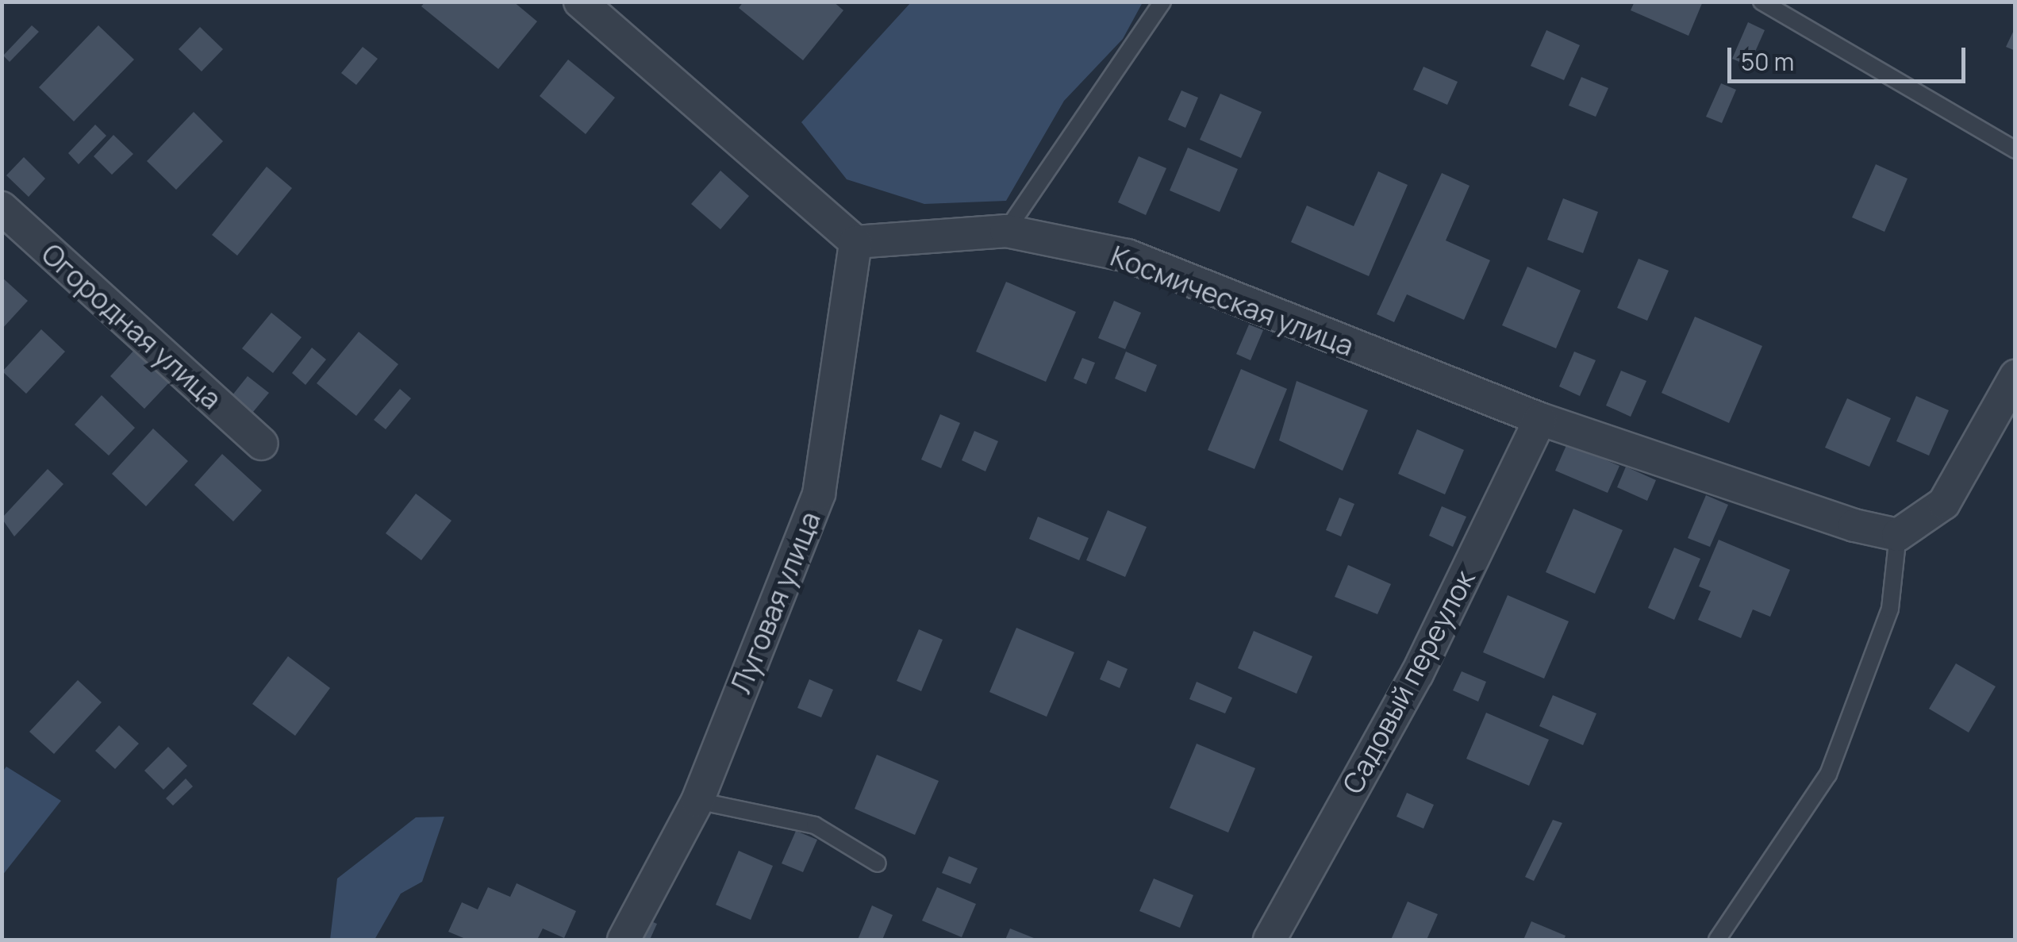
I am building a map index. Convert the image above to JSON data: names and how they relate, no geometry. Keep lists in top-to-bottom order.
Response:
{
  "streets": {
    "street": [
      "Космическая улица",
      "Огородная улица",
      "Луговая улица",
      "Садовый переулок"
    ]
  },
  "crossings": [
    ["Космическая улица", "Луговая улица"],
    ["Космическая улица", "Садовый переулок"]
  ],
  "scale_bar": "50 m"
}
